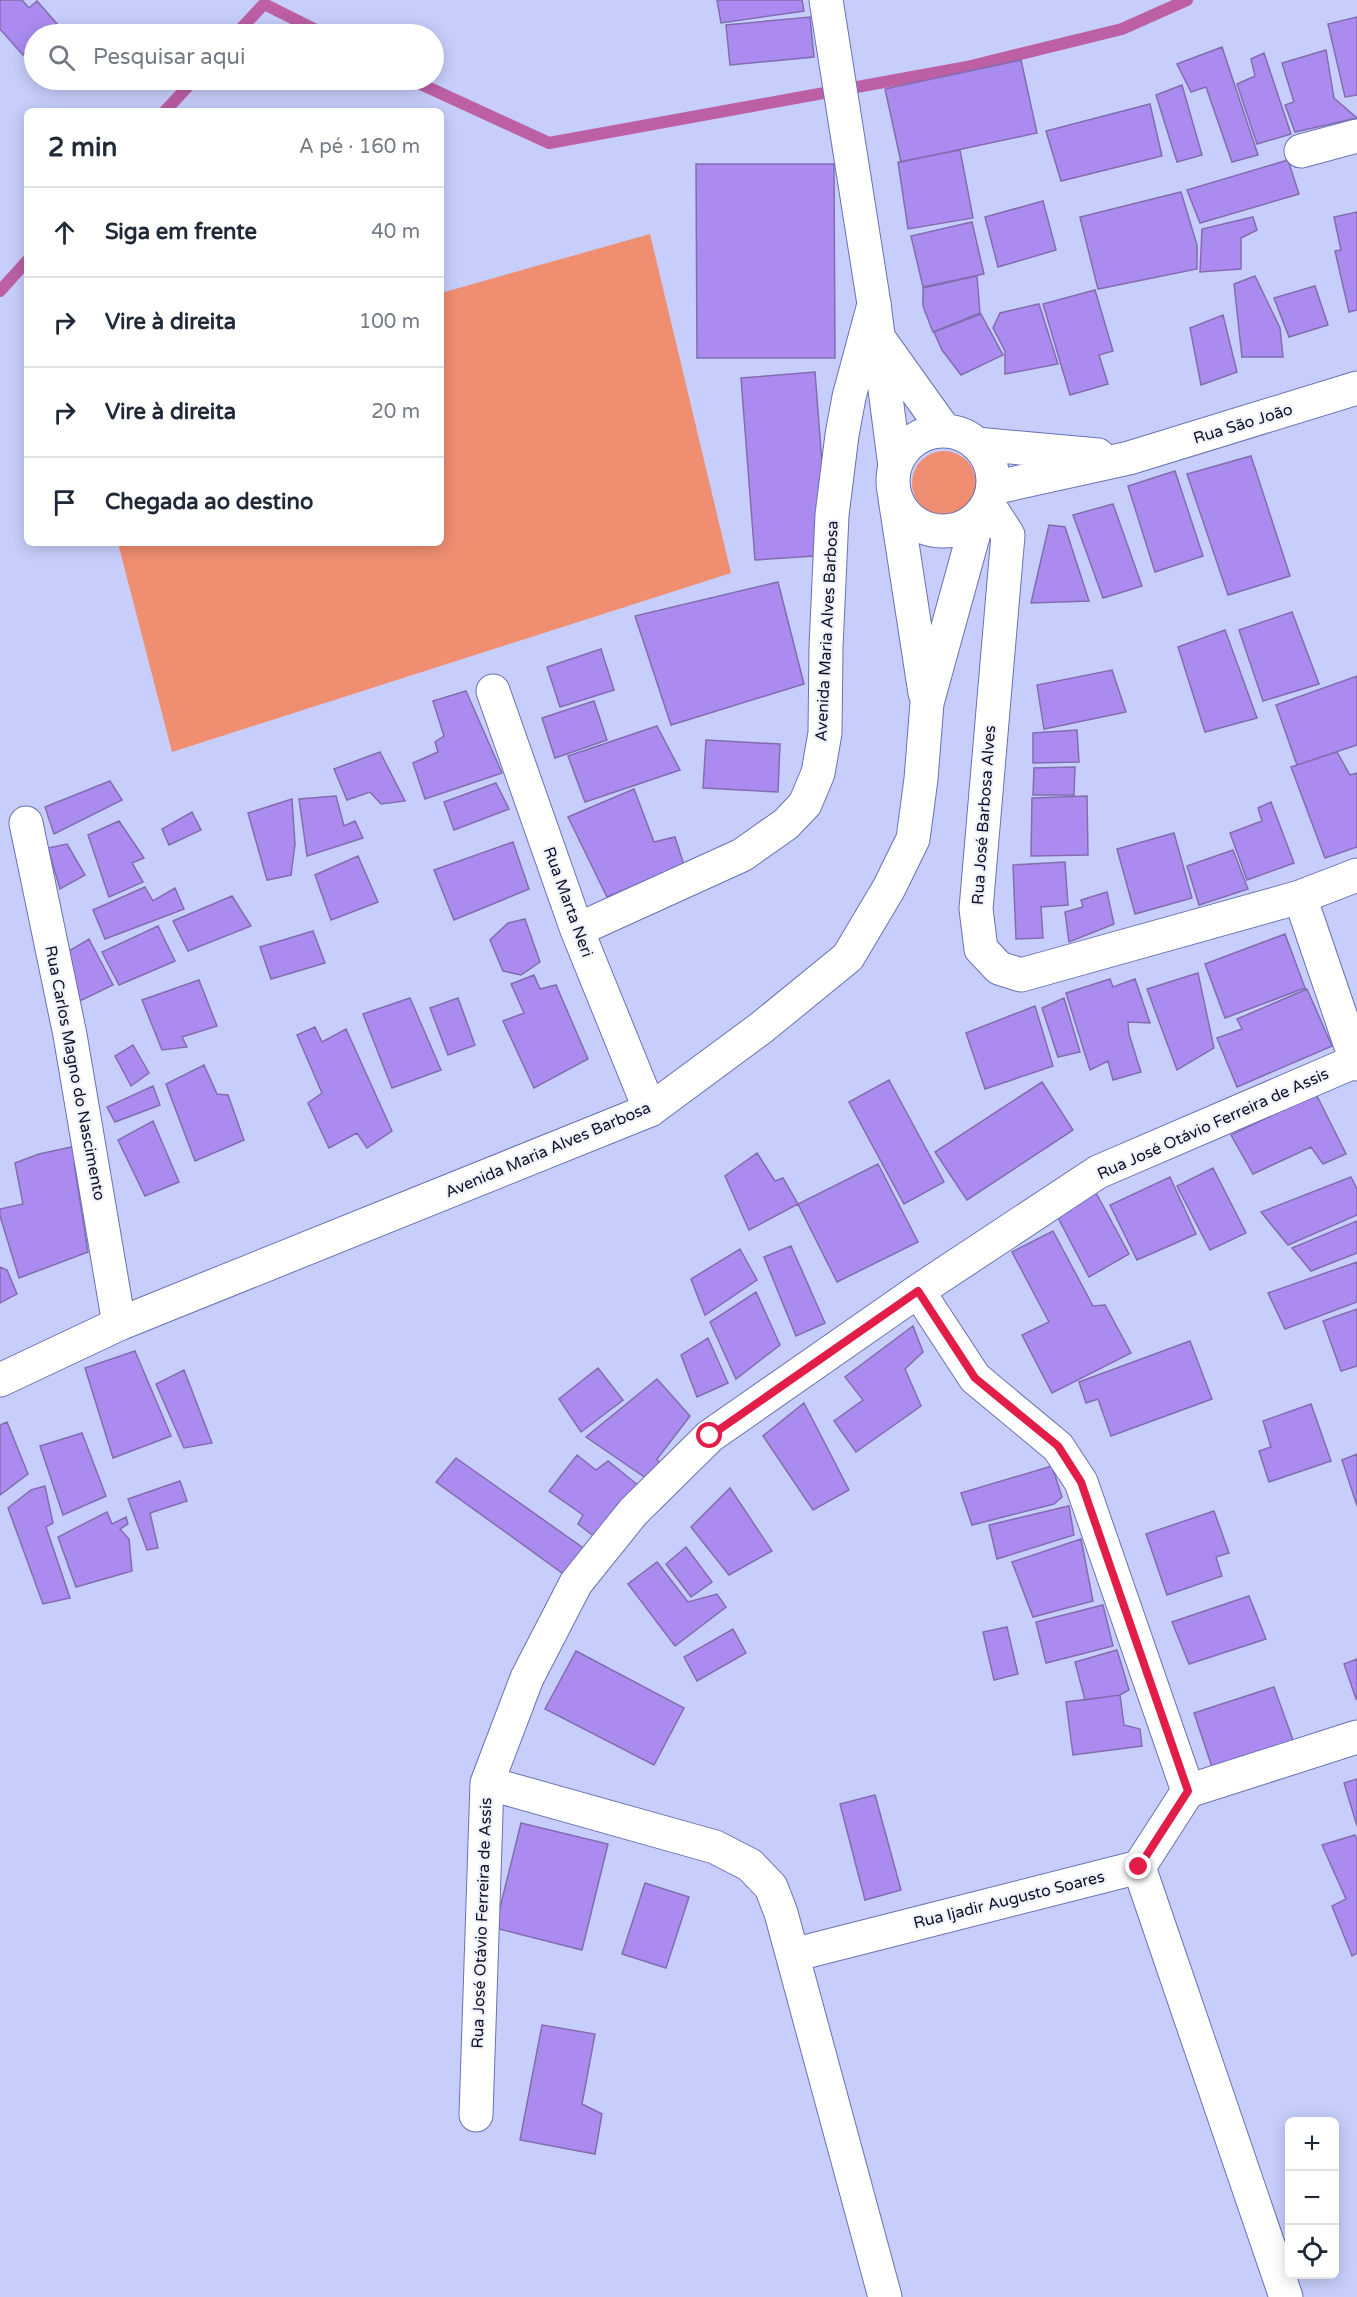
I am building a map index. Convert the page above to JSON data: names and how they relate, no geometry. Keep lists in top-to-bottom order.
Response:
{
  "streets": {
    "main road": [
      "Rua São João",
      "Avenida Maria Alves Barbosa",
      "Rua José Barbosa Alves",
      "Rua Marta Neri",
      "Rua Carlos Magno do Nascimento",
      "Rua José Otávio Ferreira de Assis",
      "Rua Ijadir Augusto Soares"
    ]
  },
  "crossings": [
    ["Rua São João", "Avenida Maria Alves Barbosa"],
    ["Rua São João", "Rua José Barbosa Alves"],
    ["Avenida Maria Alves Barbosa", "Rua José Barbosa Alves"],
    ["Avenida Maria Alves Barbosa", "Rua Marta Neri"],
    ["Avenida Maria Alves Barbosa", "Rua Carlos Magno do Nascimento"]
  ],
  "page": {
    "search": "Pesquisar aqui",
    "heading": ["2 min", "A pé · 160 m"],
    "list": [
      ["Siga em frente", "40 m"],
      ["Vire à direita", "100 m"],
      ["Vire à direita", "20 m"],
      "Chegada ao destino"
    ],
    "map_buttons": ["+", "−"]
  }
}
